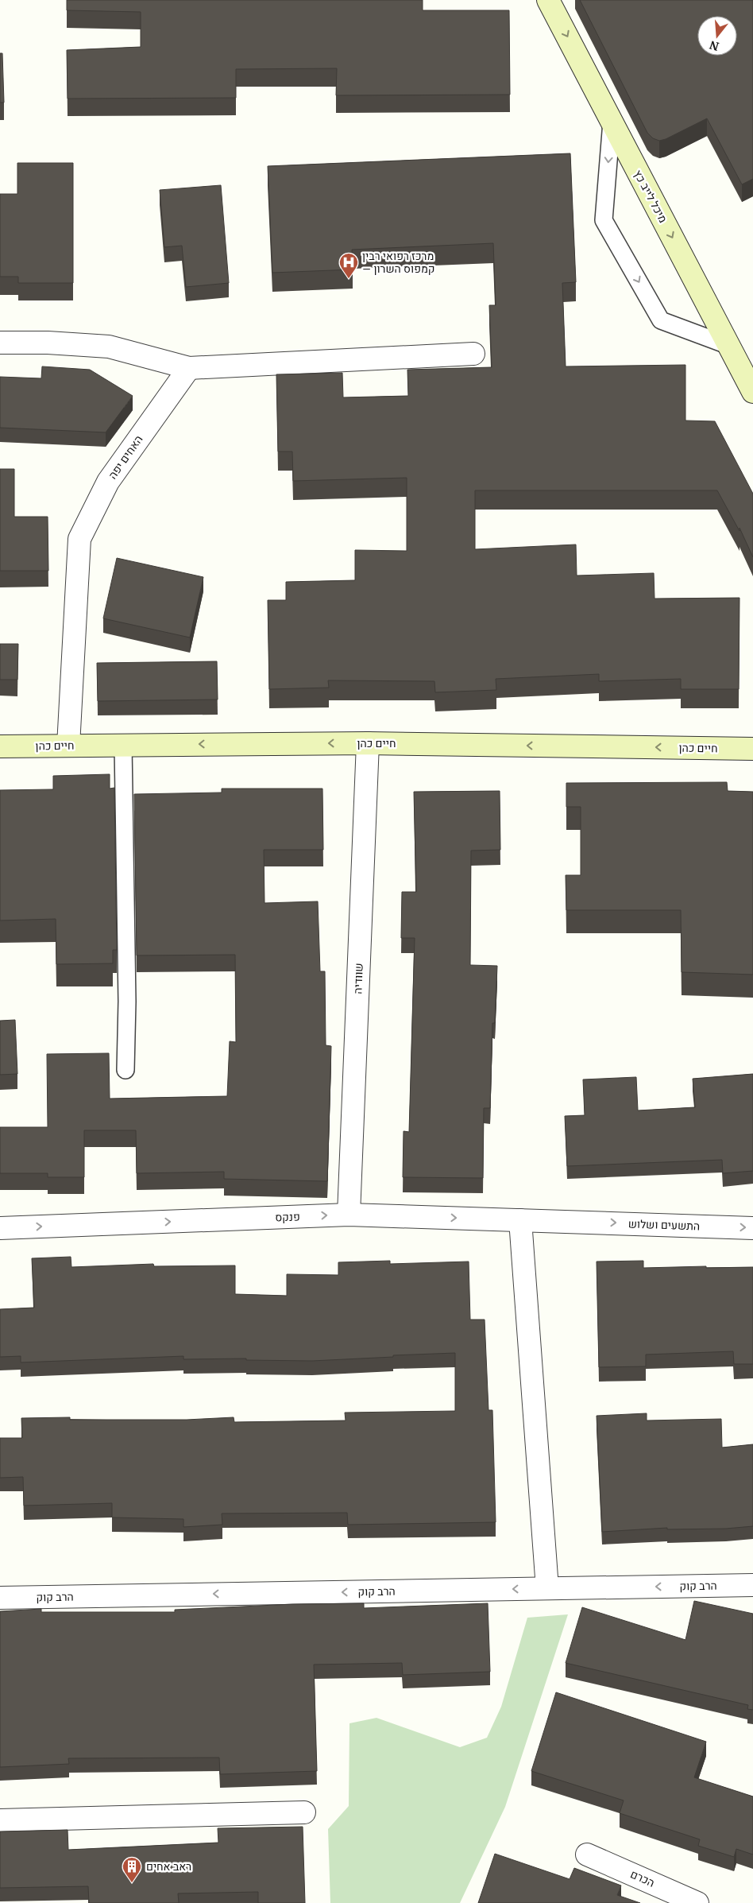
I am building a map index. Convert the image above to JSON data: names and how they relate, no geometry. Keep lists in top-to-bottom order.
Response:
{
  "streets": {
    "street": [
      "מיכל לייב כץ",
      "האחים יפה",
      "חיים כהן",
      "שוודיה",
      "פנקס",
      "התשעים ושלוש",
      "הרב קוק",
      "הכרם"
    ]
  },
  "crossings": [
    ["האחים יפה", "חיים כהן"],
    ["חיים כהן", "שוודיה"],
    ["שוודיה", "פנקס"],
    ["פנקס", "התשעים ושלוש"]
  ],
  "one_way": [
    "מיכל לייב כץ",
    "חיים כהן",
    "פנקס",
    "התשעים ושלוש",
    "הרב קוק"
  ],
  "places": {
    "hospital": ["מרכז רפואי רבין – קמפוס השרון"],
    "building": ["ראב אחים"]
  },
  "north": "bottom"
}
